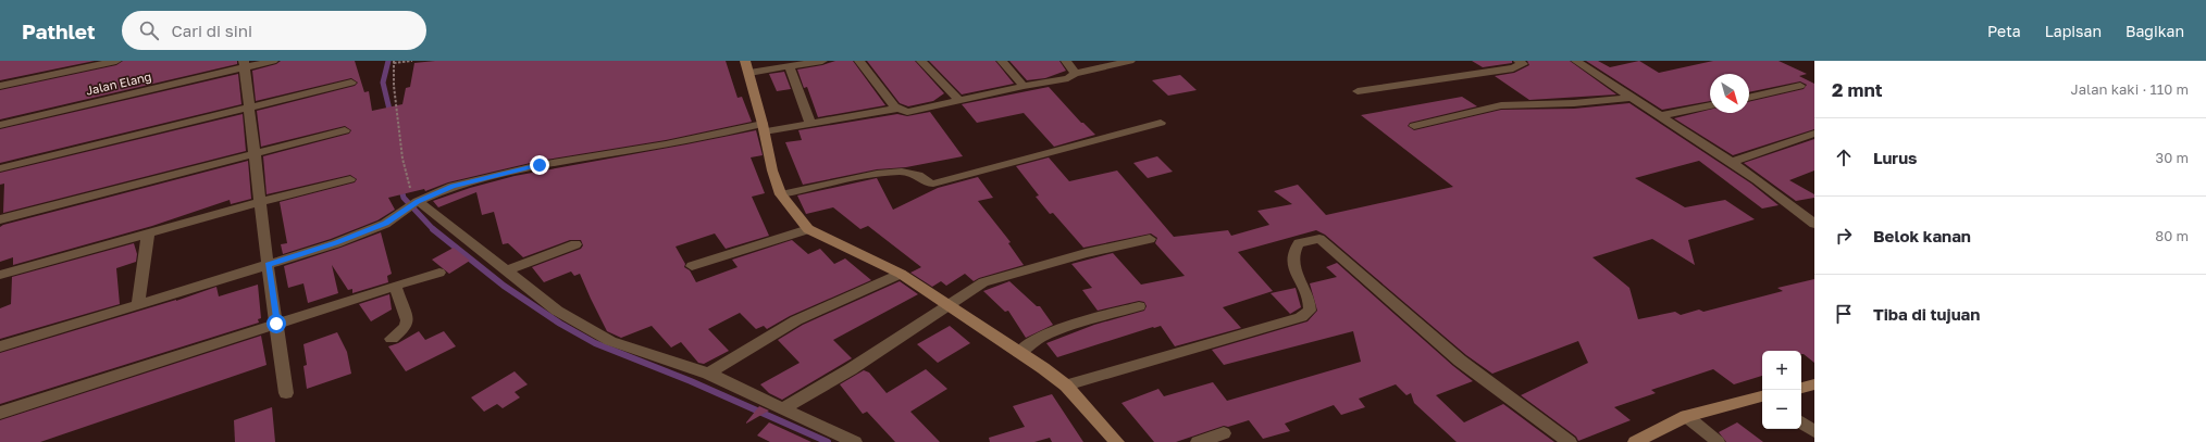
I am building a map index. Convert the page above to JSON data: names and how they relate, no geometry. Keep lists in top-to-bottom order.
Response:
{
  "streets": {
    "street": ["Jalan Elang"]
  },
  "north": "bottom right",
  "page": {
    "header": "Pathlet",
    "search": "Cari di sini",
    "nav": ["Peta", "Lapisan", "Bagikan"],
    "heading": ["2 mnt", "Jalan kaki · 110 m"],
    "list": [
      ["Lurus", "30 m"],
      ["Belok kanan", "80 m"],
      "Tiba di tujuan"
    ],
    "map_buttons": ["+", "−"]
  }
}
